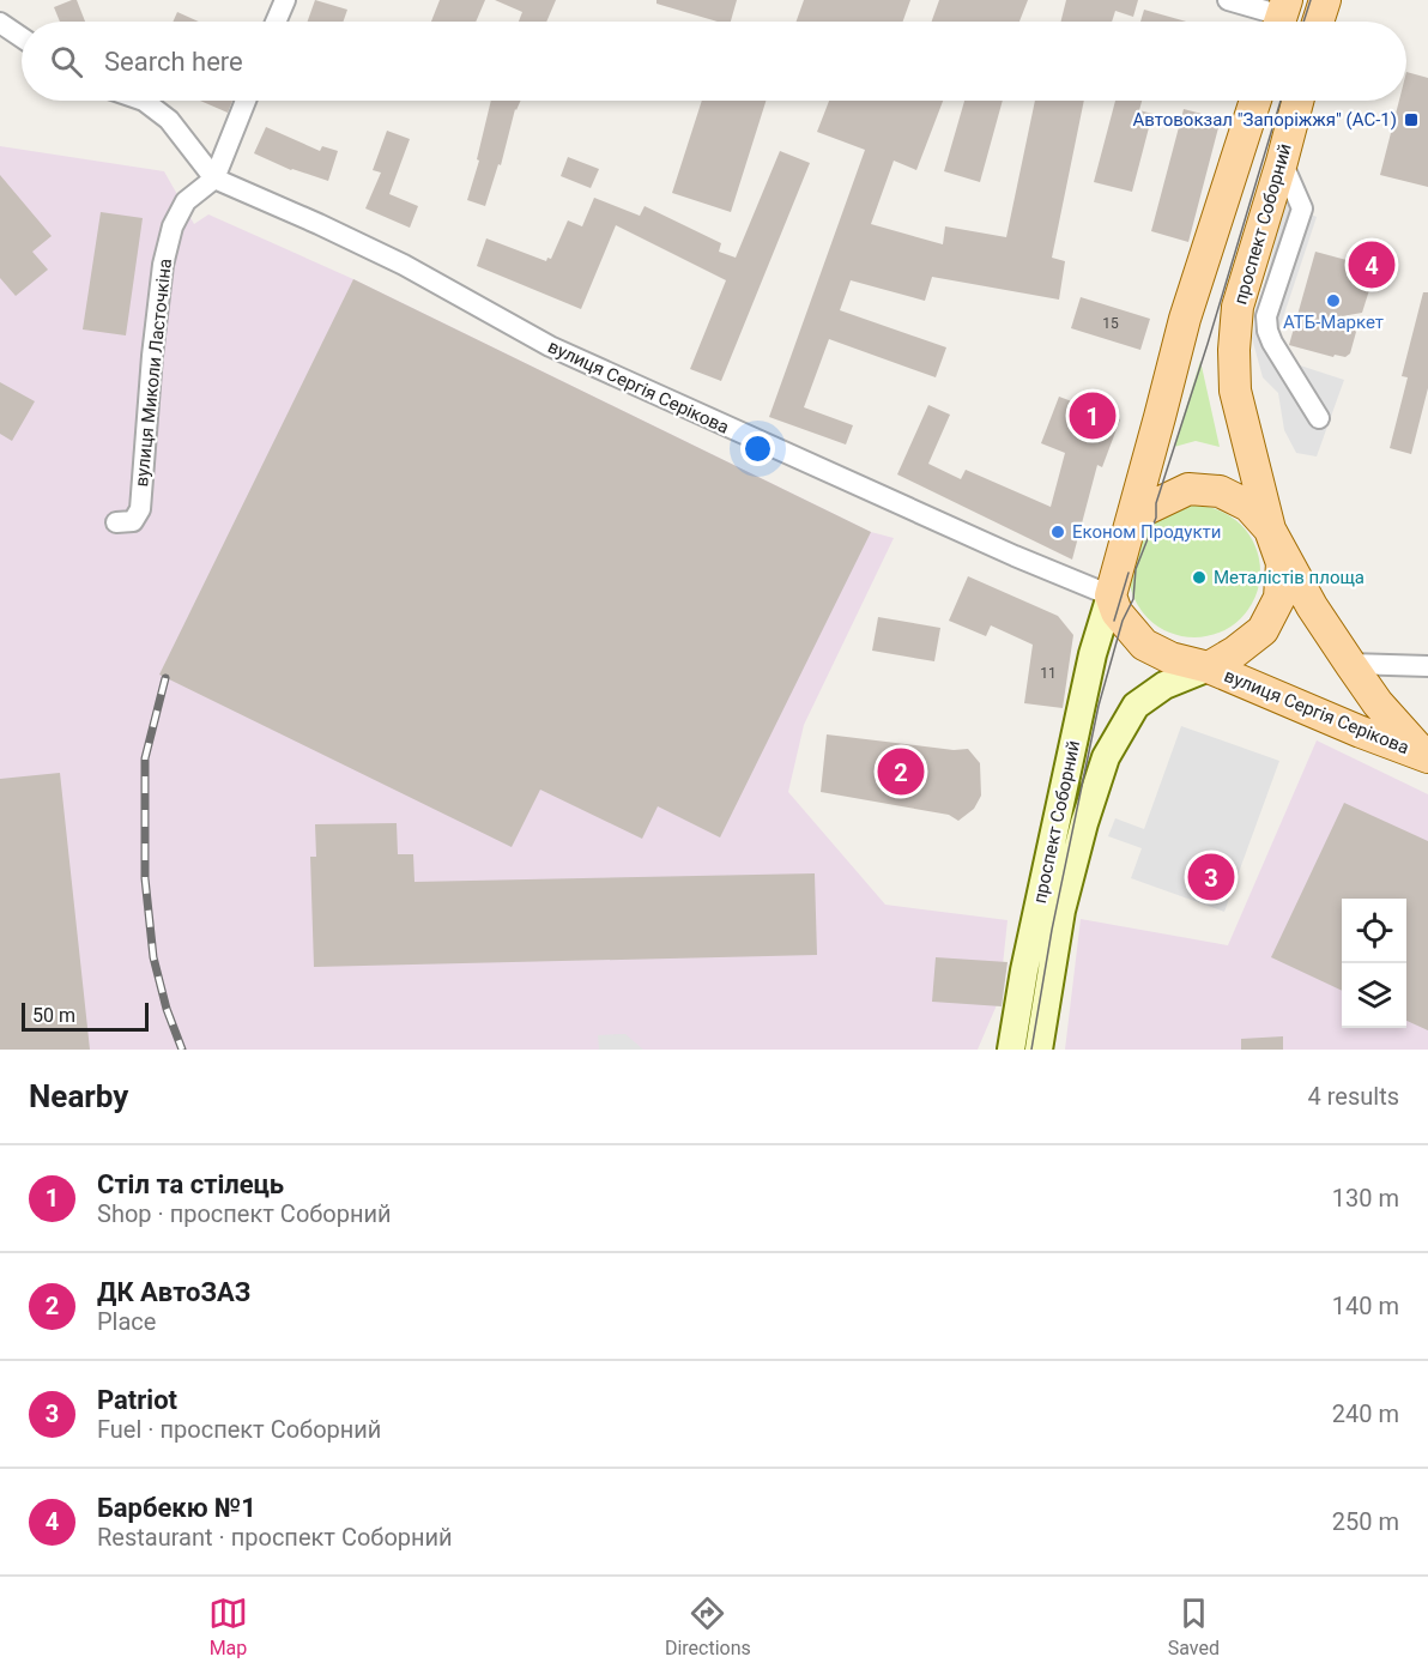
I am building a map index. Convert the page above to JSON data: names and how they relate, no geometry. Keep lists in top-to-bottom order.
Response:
{
  "streets": {
    "main road": ["проспект Соборний", "вулиця Сергія Серікова"],
    "street": ["вулиця Миколи Ласточкіна"]
  },
  "crossings": [
    ["проспект Соборний", "вулиця Сергія Серікова"],
    ["вулиця Миколи Ласточкіна", "вулиця Сергія Серікова"]
  ],
  "places": {
    "transit": ["Автовокзал \"Запоріжжя\" (АС-1)"],
    "other": ["АТБ-Маркет", "Економ Продукти", "Металістів площа"]
  },
  "house_numbers": ["15", "11"],
  "scale_bar": "50 m",
  "page": {
    "search": "Search here",
    "pins": [
      "4",
      "1",
      "2",
      "3"
    ],
    "scale": "50 m",
    "heading": ["Nearby", "4 results"],
    "list": [
      {
        "mark": "1",
        "name": "Стіл та стілець",
        "note": "Shop · проспект Соборний",
        "value": "130 m"
      },
      {
        "mark": "2",
        "name": "ДК АвтоЗАЗ",
        "note": "Place",
        "value": "140 m"
      },
      {
        "mark": "3",
        "name": "Patriot",
        "note": "Fuel · проспект Соборний",
        "value": "240 m"
      },
      {
        "mark": "4",
        "name": "Барбекю №1",
        "note": "Restaurant · проспект Соборний",
        "value": "250 m"
      }
    ],
    "nav": ["Map", "Directions", "Saved"]
  }
}
